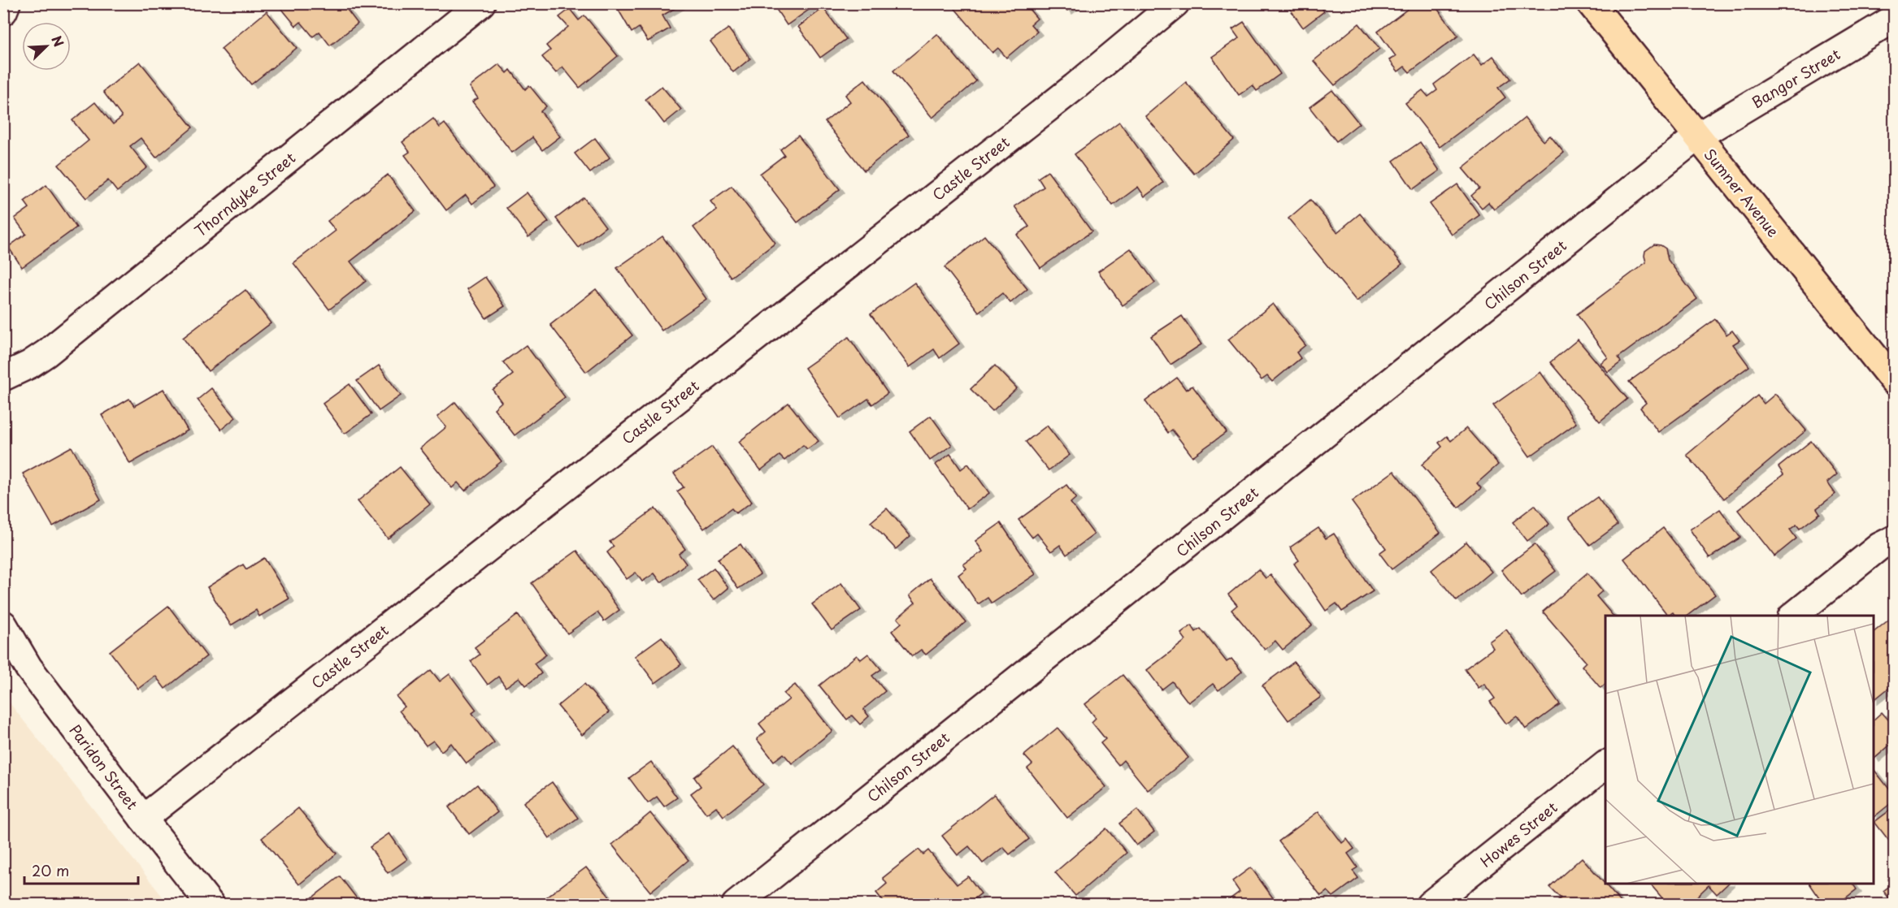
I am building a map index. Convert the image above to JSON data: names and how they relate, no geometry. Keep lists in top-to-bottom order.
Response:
{
  "streets": {
    "main road": ["Sumner Avenue"],
    "street": [
      "Bangor Street",
      "Castle Street",
      "Thorndyke Street",
      "Chilson Street",
      "Paridon Street",
      "Howes Street"
    ]
  },
  "crossings": [
    ["Bangor Street", "Sumner Avenue"],
    ["Bangor Street", "Chilson Street"],
    ["Castle Street", "Paridon Street"],
    ["Sumner Avenue", "Chilson Street"]
  ],
  "scale_bar": "20 m",
  "north": "top right"
}
